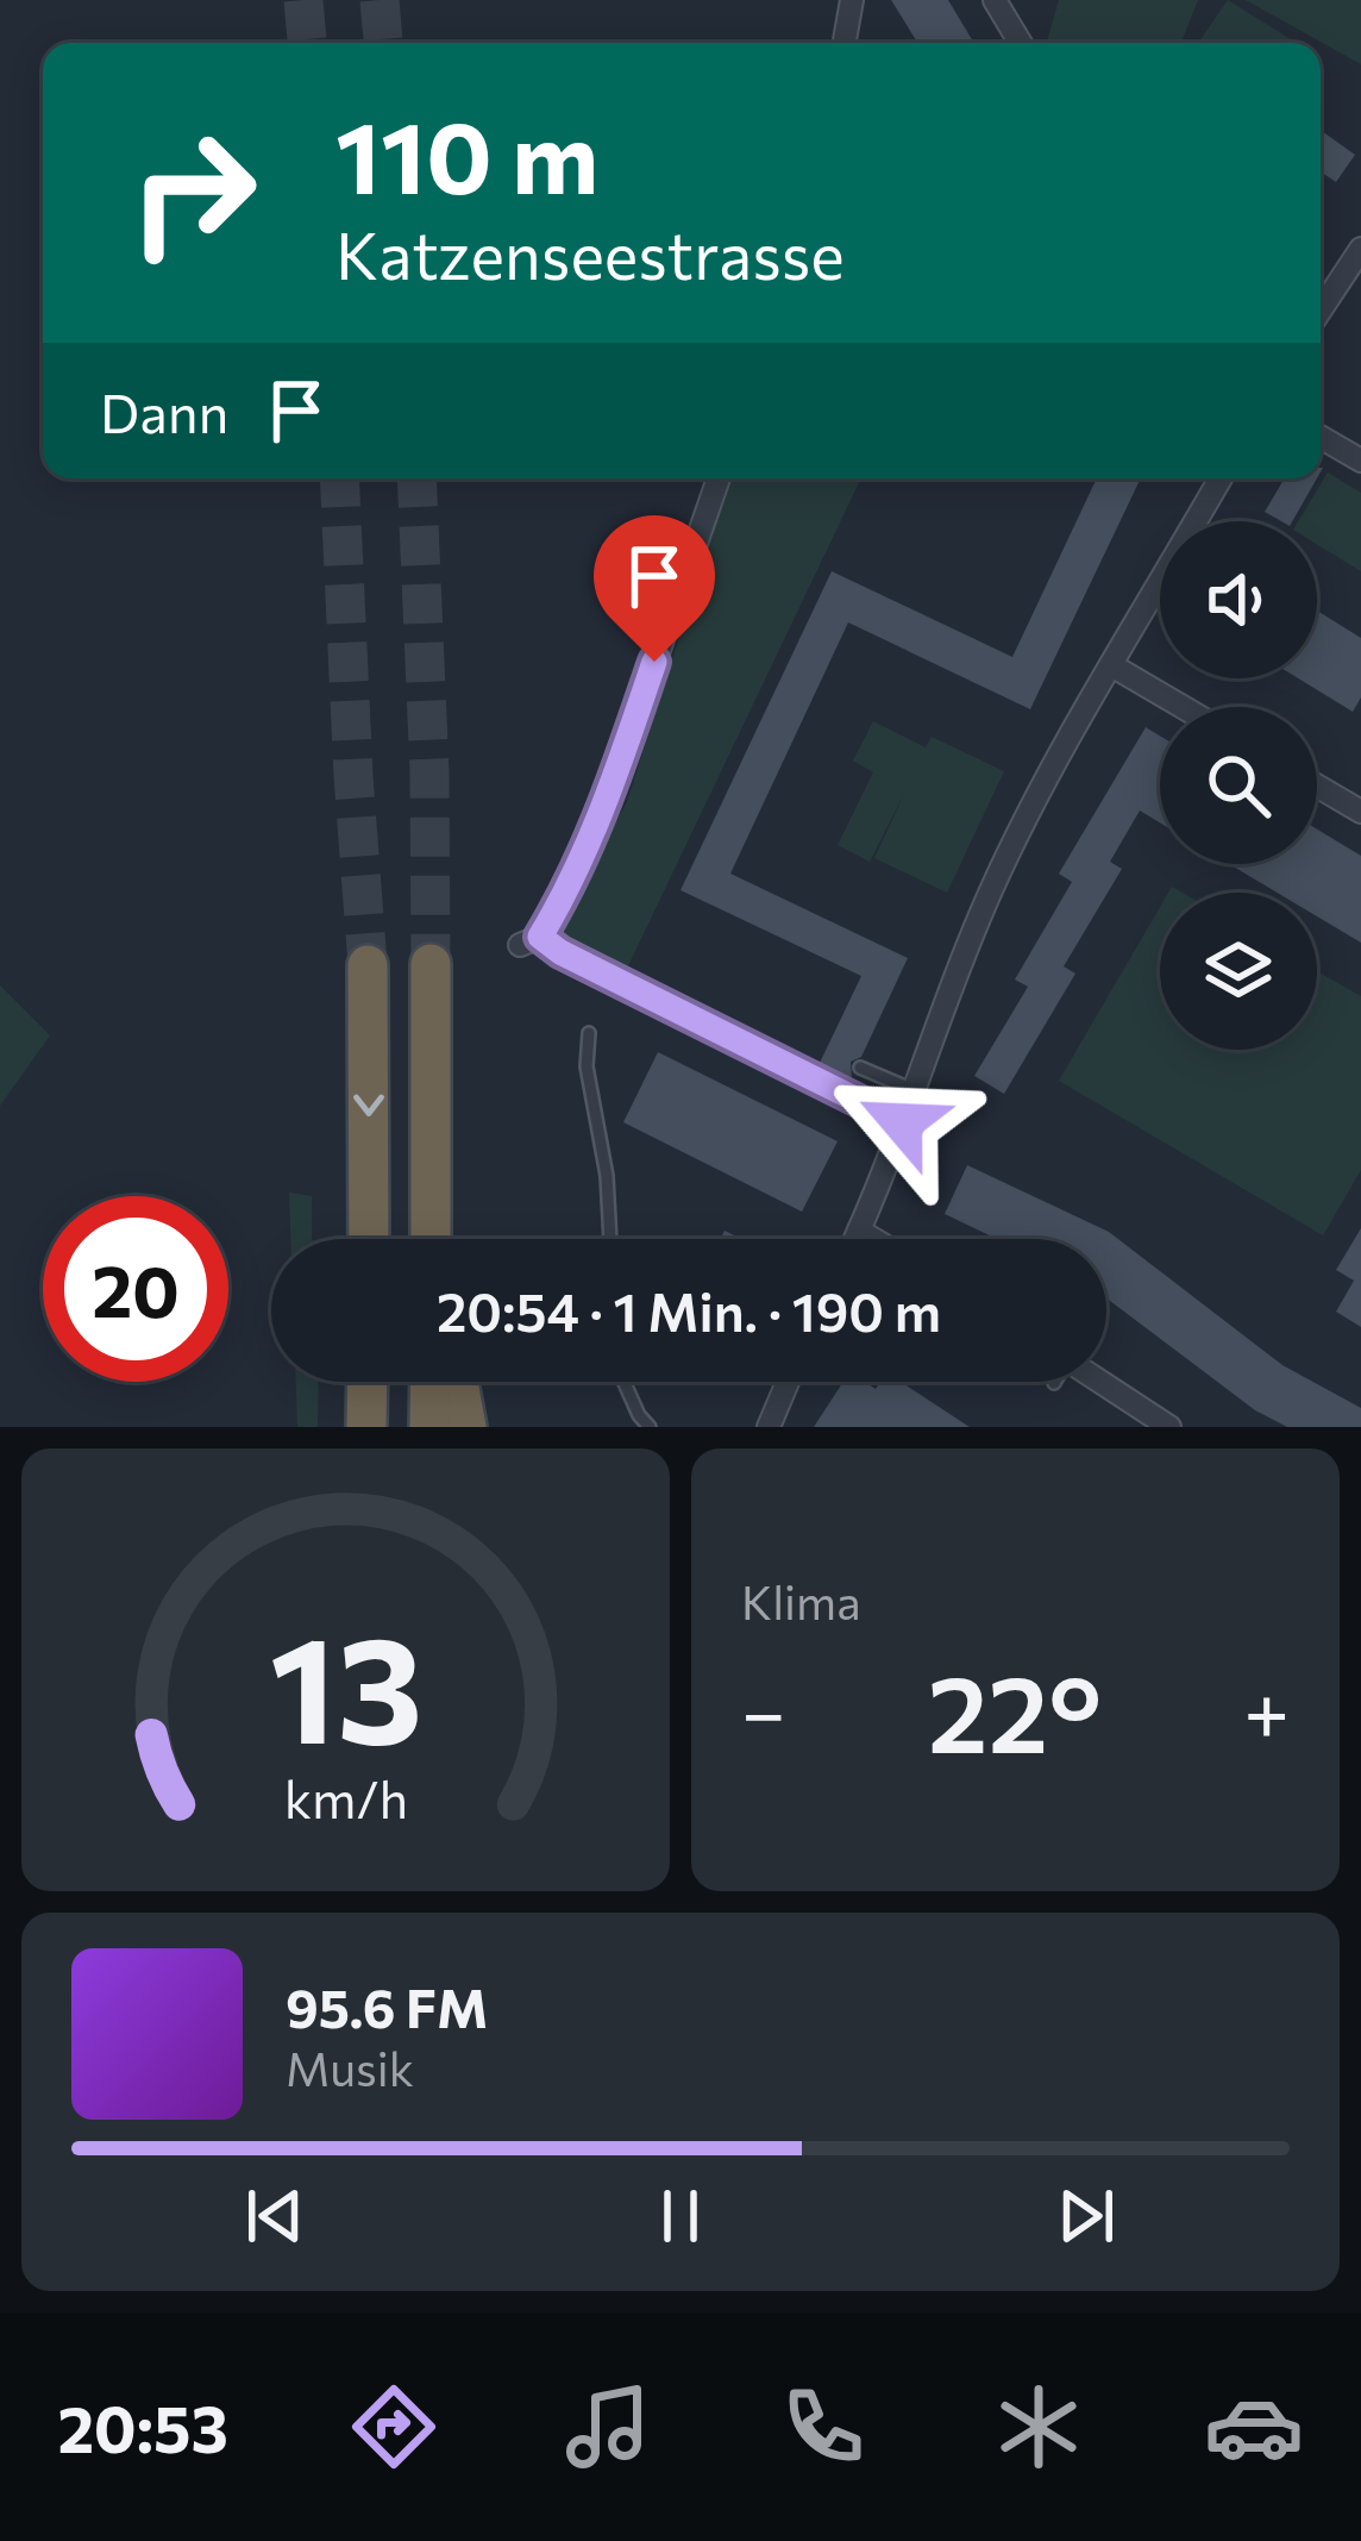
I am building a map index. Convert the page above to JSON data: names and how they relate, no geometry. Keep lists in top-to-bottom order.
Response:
{
  "page": {
    "turn": ["110 m", "Katzenseestrasse"],
    "then": "Dann",
    "limit": "20",
    "trip": "20:54 · 1 Min. · 190 m",
    "tile": "Klima",
    "heat": ["−", "22°", "+"],
    "song": ["95.6 FM", "Musik"],
    "tabs": "20:53",
    "gauge": ["13", "km/h"]
  }
}
